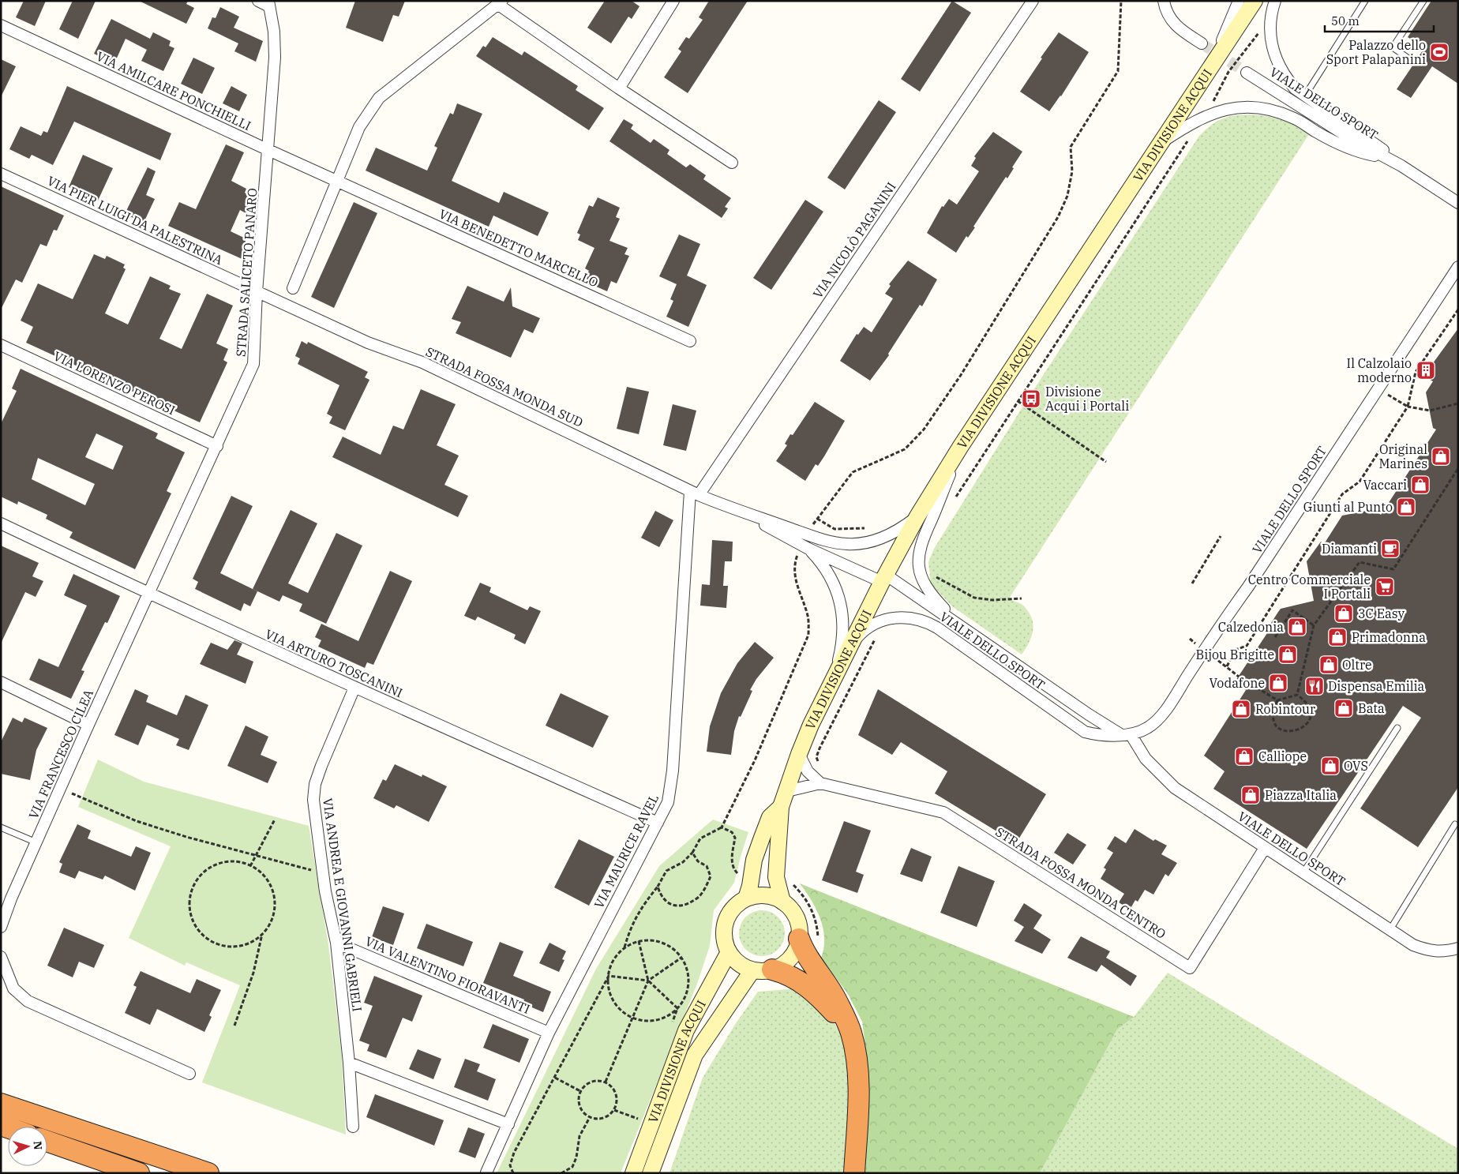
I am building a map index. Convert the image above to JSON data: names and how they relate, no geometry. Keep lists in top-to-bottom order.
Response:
{
  "streets": {
    "main road": ["VIA DIVISIONE ACQUI"],
    "street": [
      "VIA AMILCARE PONCHIELLI",
      "VIALE DELLO SPORT",
      "VIA PIER LUIGI DA PALESTRINA",
      "VIA NICOLÒ PAGANINI",
      "VIA BENEDETTO MARCELLO",
      "STRADA SALICETO PANARO",
      "VIA LORENZO PEROSI",
      "STRADA FOSSA MONDA SUD",
      "VIA ARTURO TOSCANINI",
      "VIA FRANCESCO CILEA",
      "VIA MAURICE RAVEL",
      "STRADA FOSSA MONDA CENTRO",
      "VIA ANDREA E GIOVANNI GABRIELI",
      "VIA VALENTINO FIORAVANTI"
    ]
  },
  "crossings": [
    ["VIA AMILCARE PONCHIELLI", "VIA BENEDETTO MARCELLO"],
    ["VIA AMILCARE PONCHIELLI", "STRADA SALICETO PANARO"],
    ["VIALE DELLO SPORT", "VIA DIVISIONE ACQUI"],
    ["VIALE DELLO SPORT", "STRADA FOSSA MONDA SUD"],
    ["VIALE DELLO SPORT", "STRADA FOSSA MONDA CENTRO"],
    ["VIA DIVISIONE ACQUI", "STRADA FOSSA MONDA SUD"],
    ["VIA DIVISIONE ACQUI", "STRADA FOSSA MONDA CENTRO"],
    ["VIA PIER LUIGI DA PALESTRINA", "STRADA SALICETO PANARO"],
    ["VIA PIER LUIGI DA PALESTRINA", "STRADA FOSSA MONDA SUD"],
    ["VIA NICOLÒ PAGANINI", "STRADA FOSSA MONDA SUD"],
    ["VIA NICOLÒ PAGANINI", "VIA MAURICE RAVEL"],
    ["STRADA SALICETO PANARO", "VIA LORENZO PEROSI"],
    ["STRADA SALICETO PANARO", "STRADA FOSSA MONDA SUD"],
    ["STRADA SALICETO PANARO", "VIA ARTURO TOSCANINI"],
    ["STRADA SALICETO PANARO", "VIA FRANCESCO CILEA"],
    ["STRADA FOSSA MONDA SUD", "VIA MAURICE RAVEL"],
    ["VIA ARTURO TOSCANINI", "VIA FRANCESCO CILEA"],
    ["VIA ARTURO TOSCANINI", "VIA MAURICE RAVEL"],
    ["VIA ARTURO TOSCANINI", "VIA ANDREA E GIOVANNI GABRIELI"],
    ["VIA MAURICE RAVEL", "VIA VALENTINO FIORAVANTI"],
    ["VIA ANDREA E GIOVANNI GABRIELI", "VIA VALENTINO FIORAVANTI"]
  ],
  "places": {
    "sports": ["Palazzo dello Sport Palapanini"],
    "building": ["Il Calzolaio moderno"],
    "bus stop": ["Divisione Acqui i Portali"],
    "shop": [
      "Original Marines",
      "Vaccari",
      "Giunti al Punto",
      "3C Easy",
      "Calzedonia",
      "Primadonna",
      "Bijou Brigitte",
      "Oltre",
      "Vodafone",
      "Bata",
      "Robintour",
      "Calliope",
      "OVS",
      "Piazza Italia"
    ],
    "cafe": ["Diamanti"],
    "supermarket": ["Centro Commerciale I Portali"],
    "restaurant": ["Dispensa Emilia"]
  },
  "scale_bar": "50 m",
  "north": "right"
}
